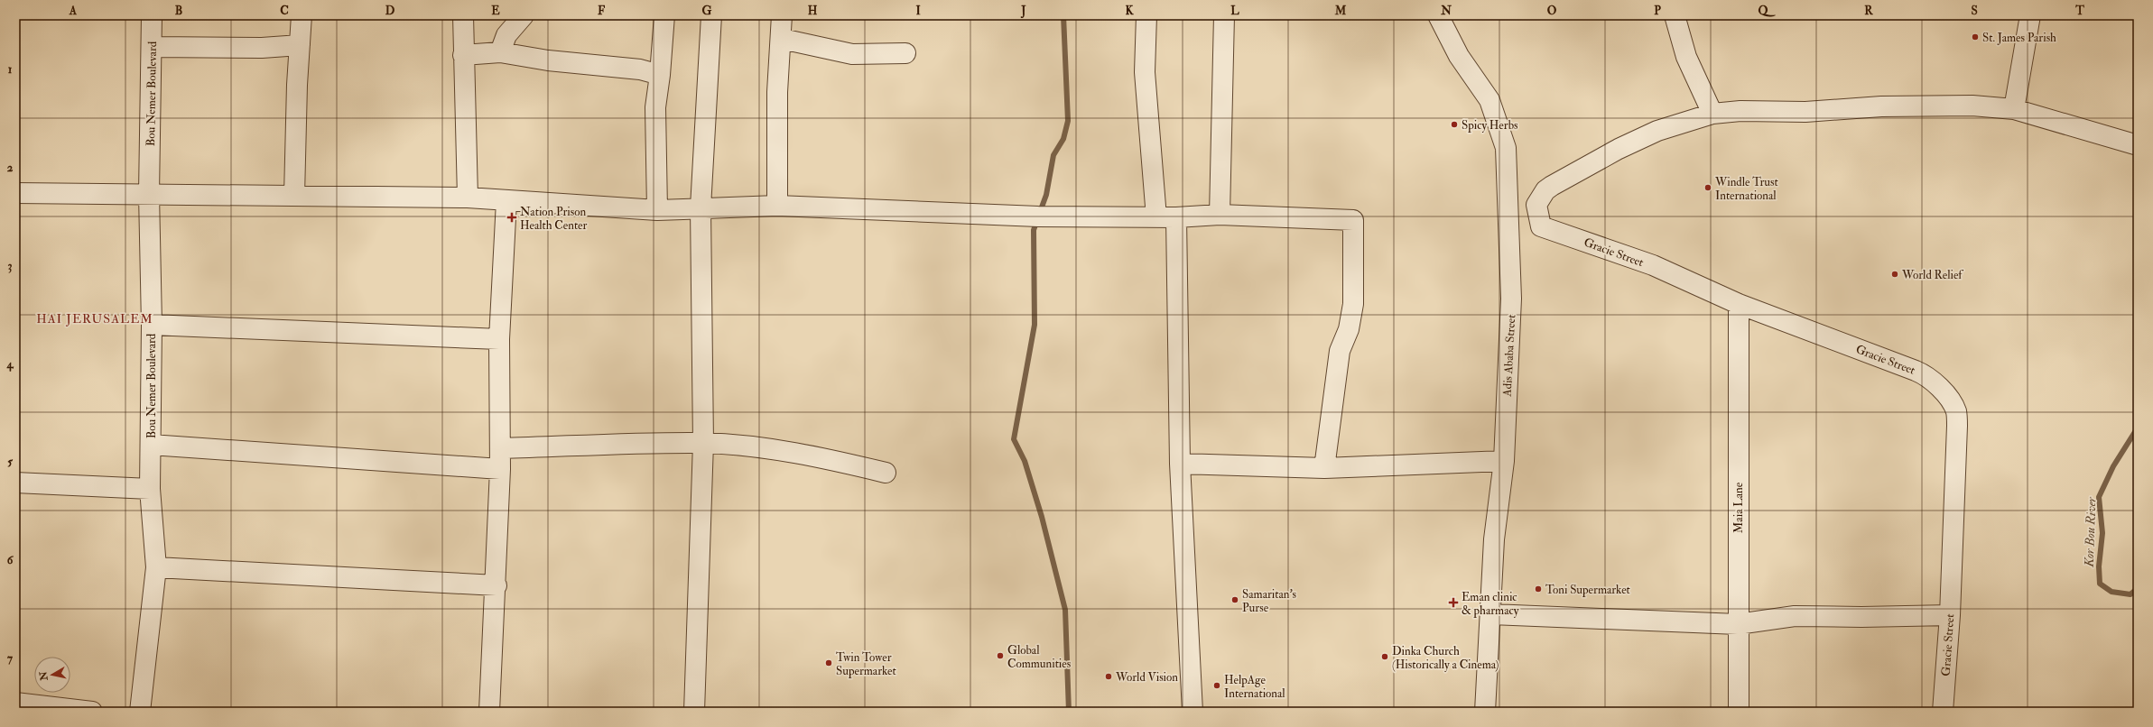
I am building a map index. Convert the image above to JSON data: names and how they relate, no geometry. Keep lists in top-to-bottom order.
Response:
{
  "streets": {
    "street": [
      "Bou Nemer Boulevard",
      "Gracie Street",
      "Adis Ababa Street",
      "Maia Lane"
    ]
  },
  "crossings": [
    ["Gracie Street", "Adis Ababa Street"],
    ["Gracie Street", "Maia Lane"]
  ],
  "districts": ["HAI JERUSALEM"],
  "water": ["Kor Bou River"],
  "places": {
    "other": [
      "St. James Parish",
      "Spicy Herbs",
      "Windle Trust International",
      "World Relief",
      "Toni Supermarket",
      "Samaritan's Purse",
      "Global Communities",
      "Dinka Church (Historically a Cinema)",
      "Twin Tower Supermarket",
      "World Vision",
      "HelpAge International"
    ],
    "health": ["Nation Prison Health Center", "Eman clinic & pharmacy"]
  },
  "north": "left",
  "grid": {
    "columns": [
      "A",
      "B",
      "C",
      "D",
      "E",
      "F",
      "G",
      "H",
      "I",
      "J",
      "K",
      "L",
      "M",
      "N",
      "O",
      "P",
      "Q",
      "R",
      "S",
      "T"
    ],
    "rows": [
      "1",
      "2",
      "3",
      "4",
      "5",
      "6",
      "7"
    ]
  }
}
